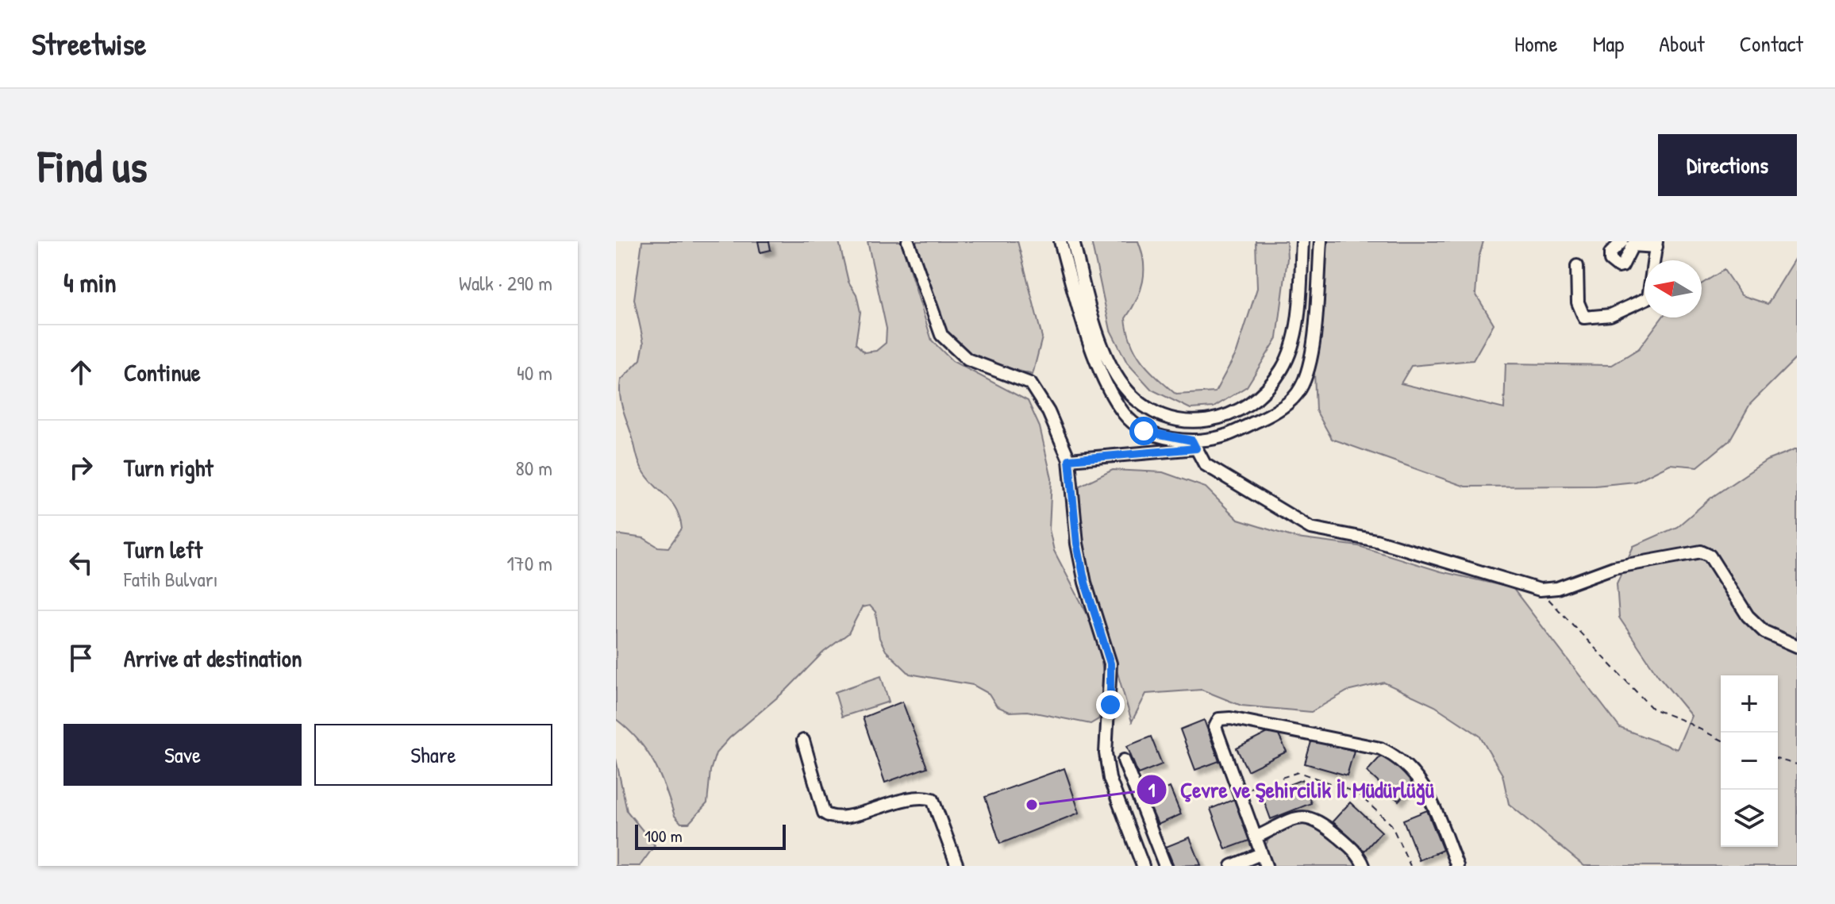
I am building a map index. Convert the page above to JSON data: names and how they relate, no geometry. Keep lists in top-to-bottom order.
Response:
{
  "places": ["Çevre ve Şehircilik İl Müdürlüğü"],
  "scale_bar": "100 m",
  "north": "left",
  "page": {
    "header": "Streetwise",
    "nav": [
      "Home",
      "Map",
      "About",
      "Contact"
    ],
    "buttons": [
      "Directions",
      ["Save", "Share"]
    ],
    "title": "Find us",
    "heading": ["4 min", "Walk · 290 m"],
    "list": [
      ["Continue", "40 m"],
      ["Turn right", "80 m"],
      ["Turn left", "Fatih Bulvarı", "170 m"],
      "Arrive at destination"
    ],
    "map_buttons": ["+", "−"],
    "scale": "100 m"
  }
}
